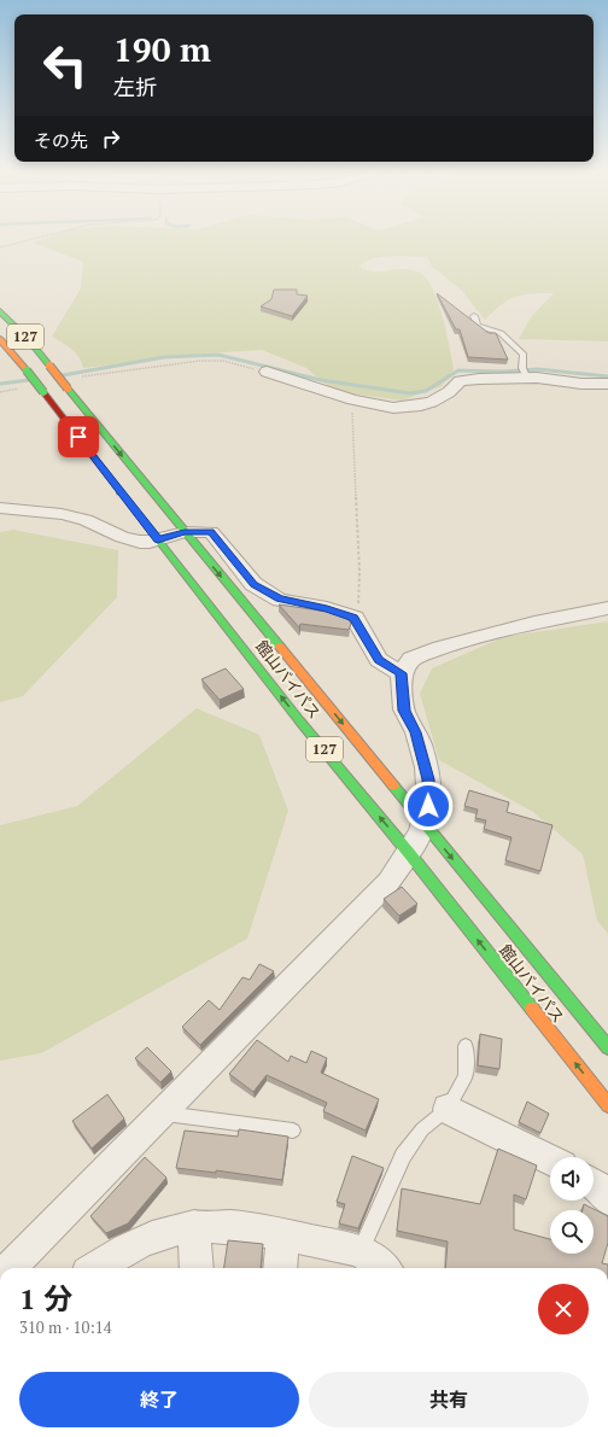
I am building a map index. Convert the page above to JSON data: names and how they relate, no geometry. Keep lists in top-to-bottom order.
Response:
{
  "streets": {
    "highway": ["127", "館山バイパス"]
  },
  "page": {
    "turn": ["190 m", "左折"],
    "then": "その先",
    "heading": ["1 分", "310 m · 10:14"],
    "buttons": ["終了", "共有"]
  }
}
